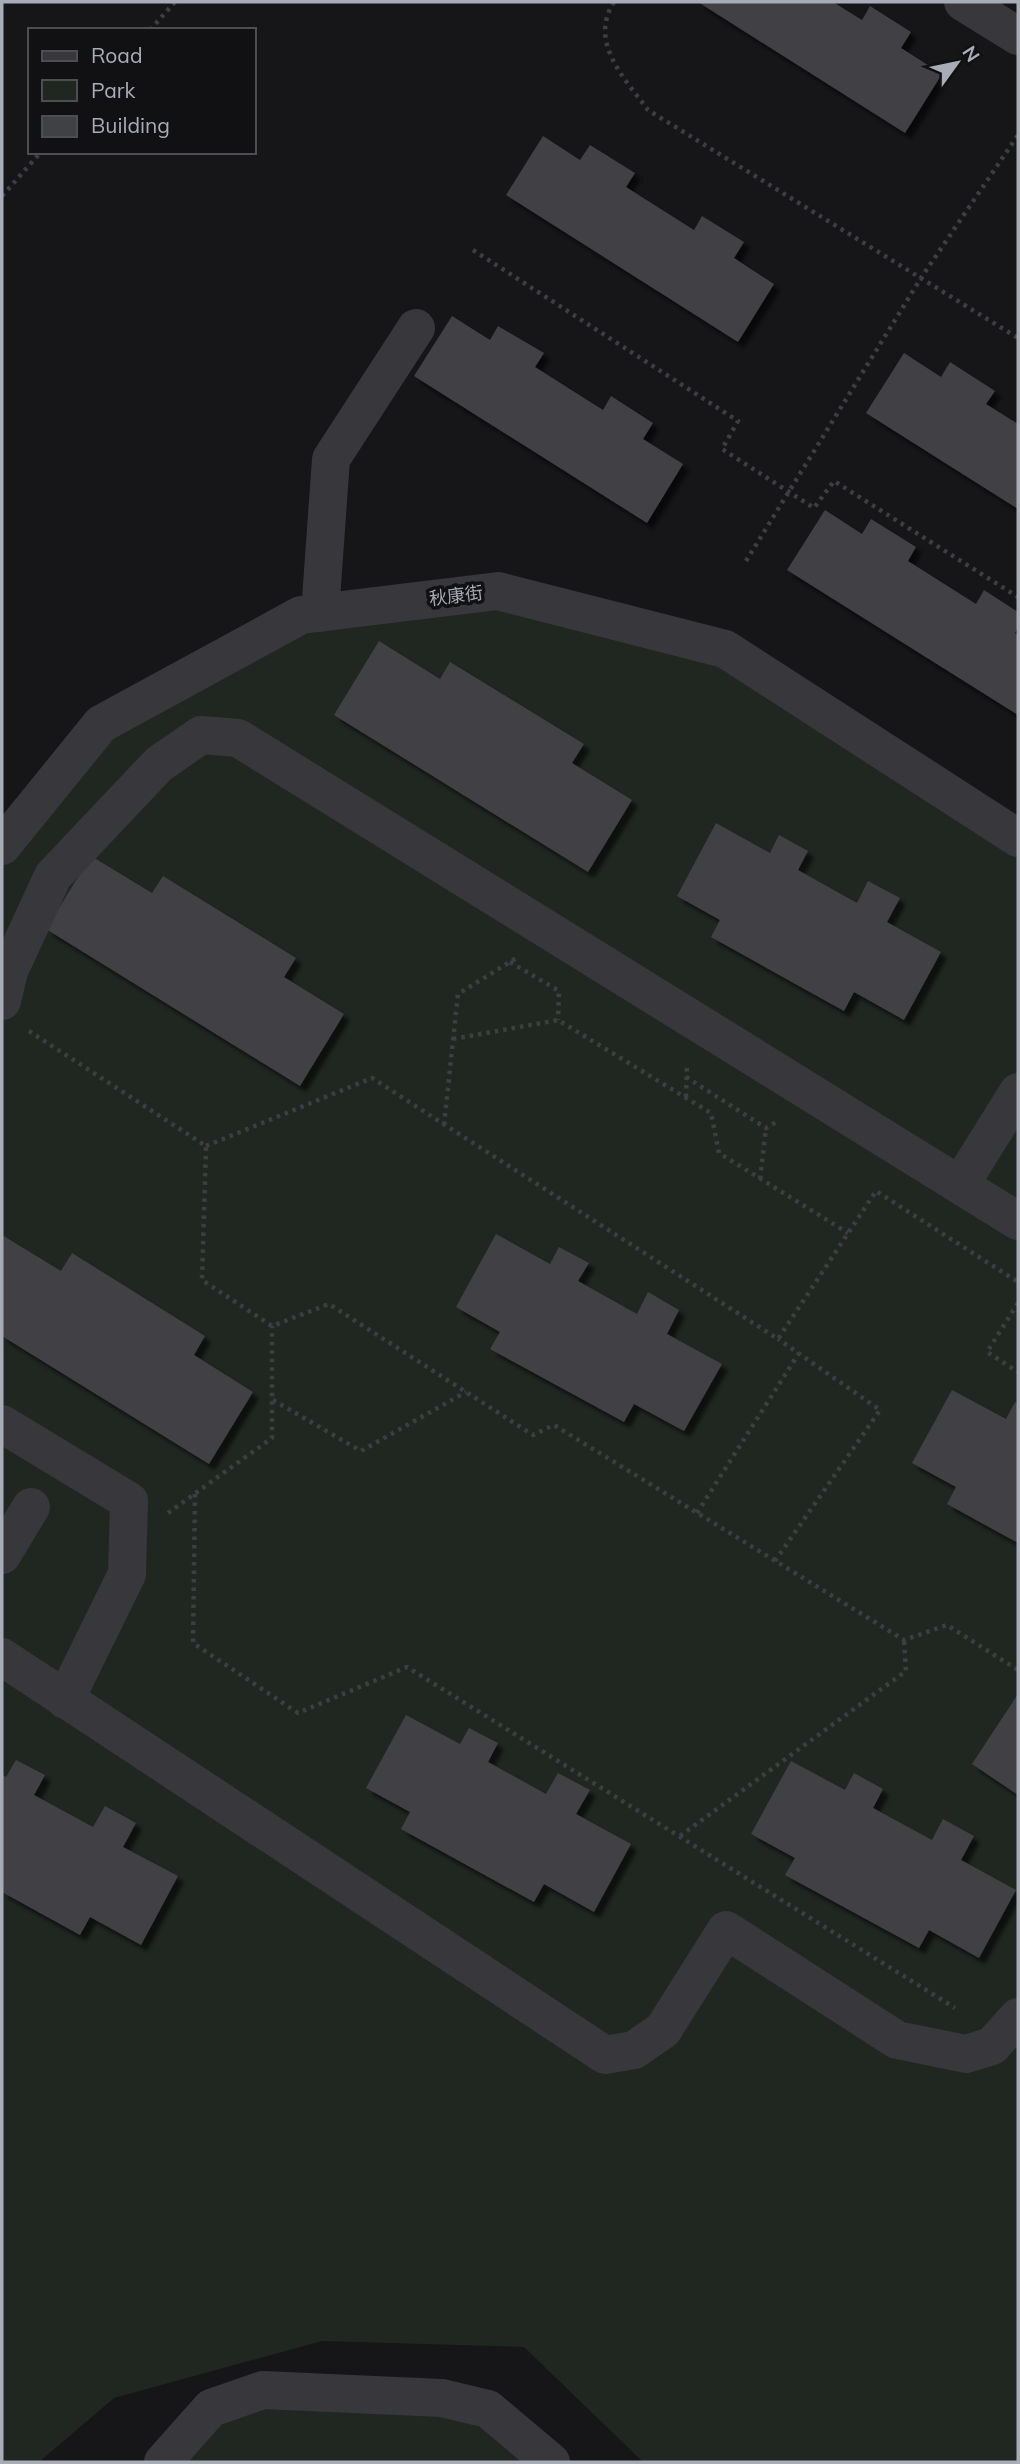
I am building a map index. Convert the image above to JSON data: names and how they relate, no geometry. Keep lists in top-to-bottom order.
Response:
{
  "streets": {
    "street": ["秋康街"]
  },
  "legend": ["Road", "Park", "Building"],
  "north": "top right"
}
